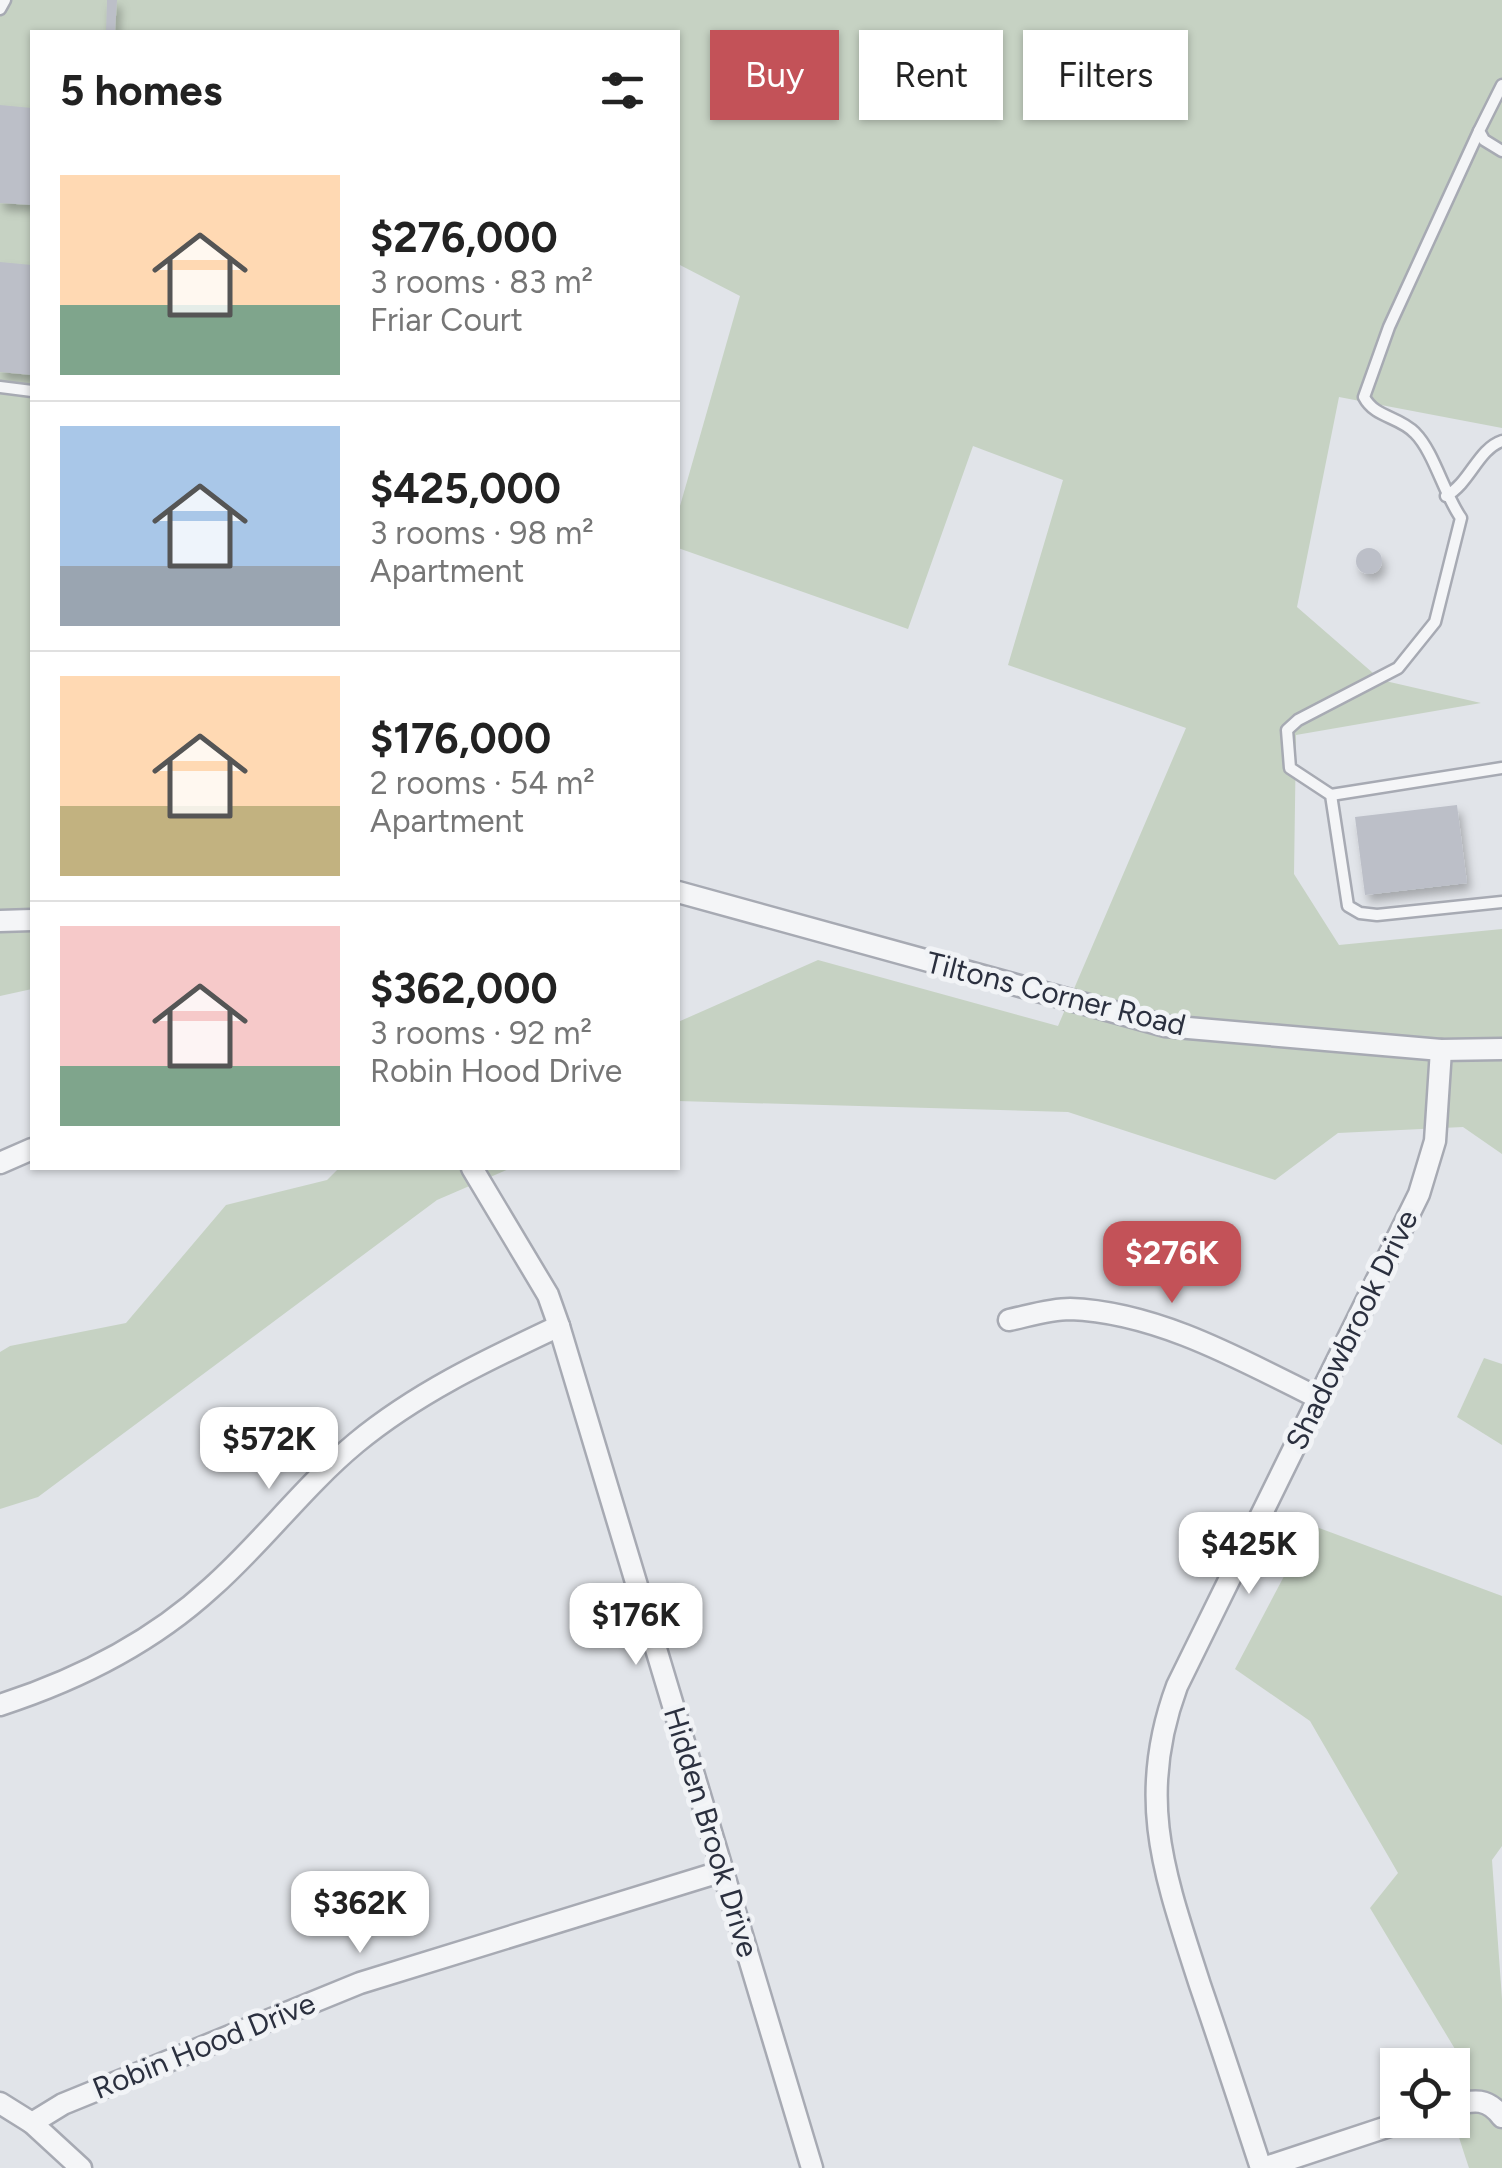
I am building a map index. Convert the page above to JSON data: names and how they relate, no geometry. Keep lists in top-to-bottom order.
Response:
{
  "streets": {
    "street": [
      "Tiltons Corner Road",
      "Shadowbrook Drive",
      "Hidden Brook Drive",
      "Robin Hood Drive"
    ]
  },
  "crossings": [
    ["Tiltons Corner Road", "Shadowbrook Drive"],
    ["Hidden Brook Drive", "Robin Hood Drive"]
  ],
  "page": {
    "chip": ["Buy", "Rent", "Filters"],
    "heading": "5 homes",
    "list": [
      {
        "name": "$276,000",
        "note": "3 rooms · 83 m² · Friar Court"
      },
      {
        "name": "$425,000",
        "note": "3 rooms · 98 m² · Apartment"
      },
      {
        "name": "$176,000",
        "note": "2 rooms · 54 m² · Apartment"
      },
      {
        "name": "$362,000",
        "note": "3 rooms · 92 m² · Robin Hood Drive"
      }
    ],
    "price": [
      "$276K",
      "$572K",
      "$425K",
      "$176K",
      "$362K"
    ]
  }
}
